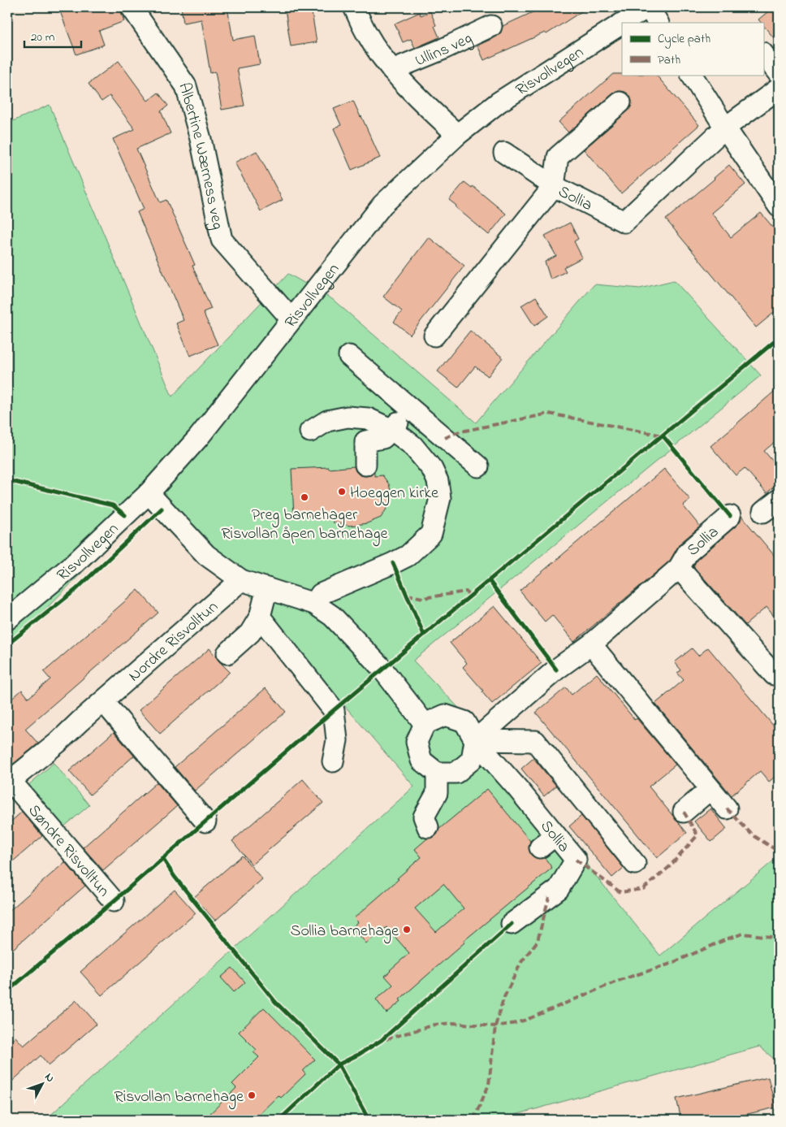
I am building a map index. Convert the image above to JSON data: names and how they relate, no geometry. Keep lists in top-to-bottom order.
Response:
{
  "streets": {
    "street": [
      "Ullins veg",
      "Risvollvegen",
      "Albertine Wærness veg",
      "Sollia",
      "Nordre Risvolltun",
      "Søndre Risvolltun"
    ]
  },
  "crossings": [
    ["Ullins veg", "Risvollvegen"],
    ["Risvollvegen", "Albertine Wærness veg"],
    ["Nordre Risvolltun", "Søndre Risvolltun"]
  ],
  "places": [
    "Hoeggen kirke",
    "Preg barnehager Risvollan åpen barnehage",
    "Sollia barnehage",
    "Risvollan barnehage"
  ],
  "legend": ["Cycle path", "Path"],
  "scale_bar": "20 m",
  "north": "top right"
}
